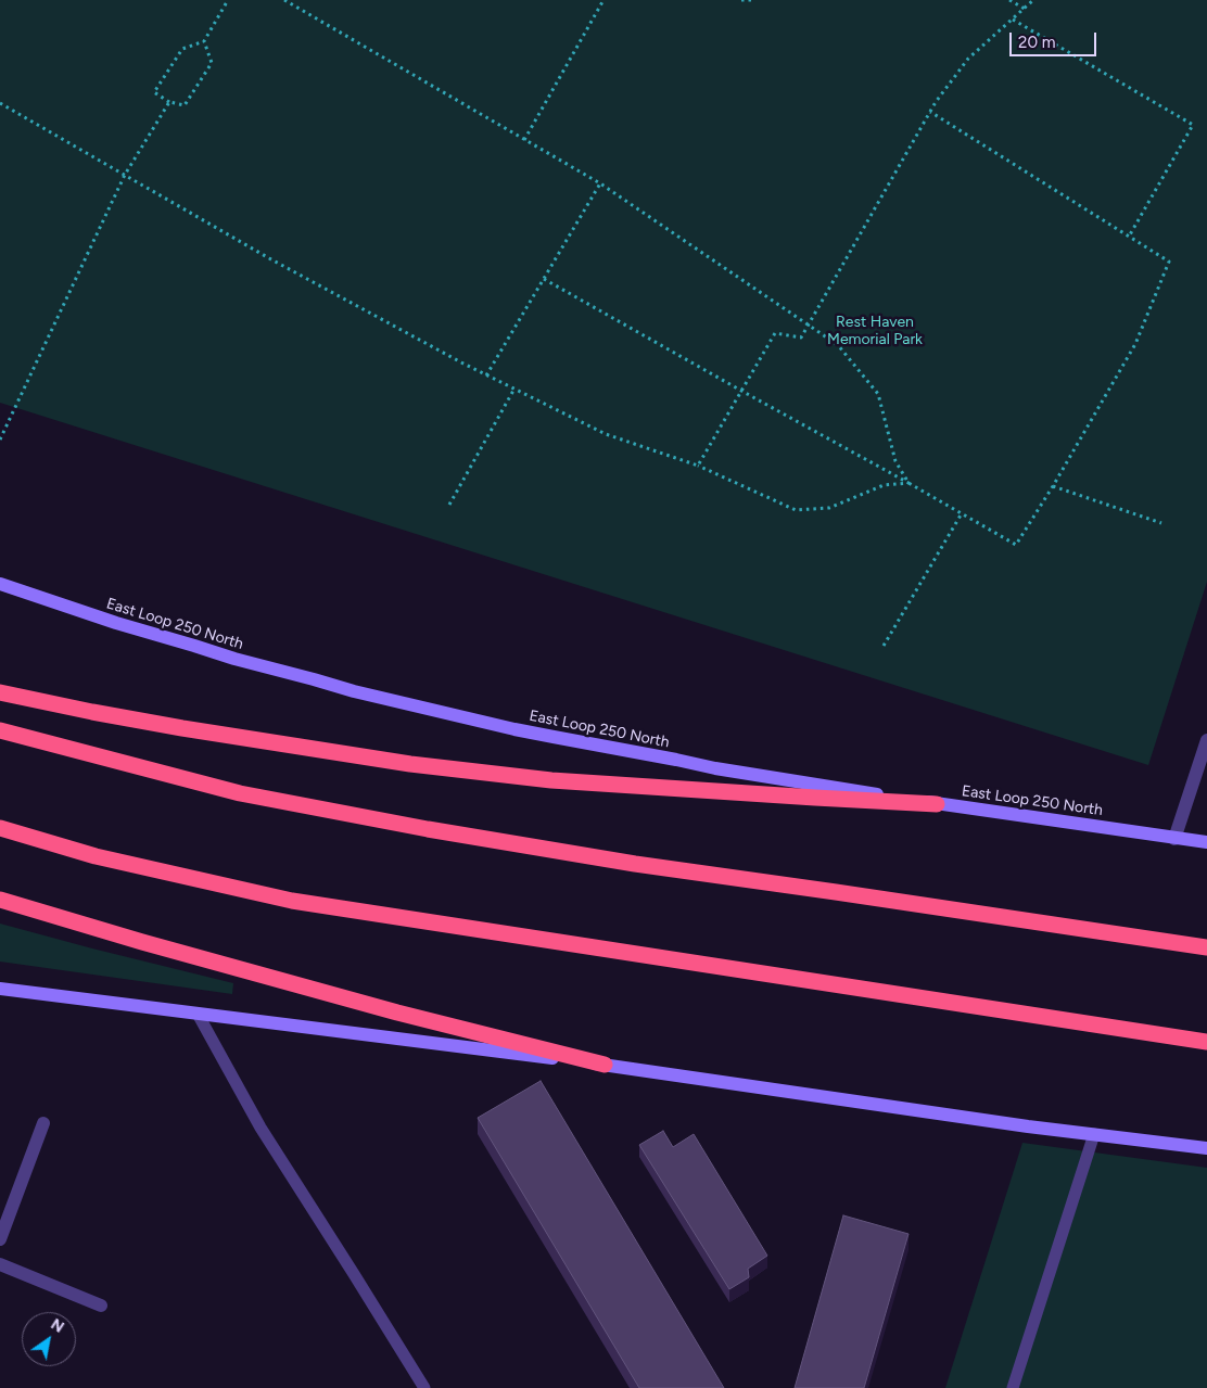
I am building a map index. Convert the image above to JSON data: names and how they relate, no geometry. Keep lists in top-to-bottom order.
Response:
{
  "streets": {
    "main road": ["East Loop 250 North"]
  },
  "parks": ["Rest Haven Memorial Park"],
  "scale_bar": "20 m",
  "north": "top right"
}
